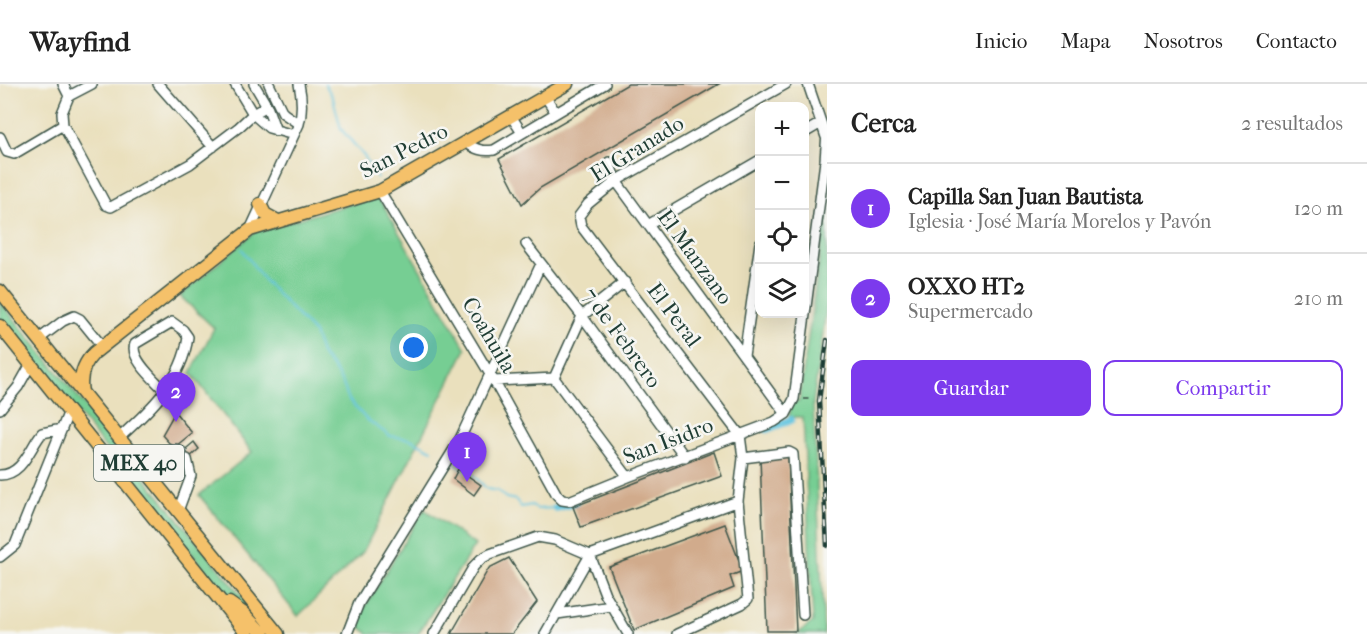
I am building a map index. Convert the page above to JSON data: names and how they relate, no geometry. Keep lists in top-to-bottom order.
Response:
{
  "streets": {
    "main road": ["San Pedro", "MEX 40"],
    "street": [
      "El Granado",
      "El Manzano",
      "El Peral",
      "Coahuila",
      "7 de Febrero",
      "San Isidro"
    ]
  },
  "crossings": [
    ["El Granado", "El Manzano"],
    ["El Granado", "El Peral"],
    ["San Pedro", "Coahuila"],
    ["El Manzano", "San Isidro"],
    ["El Peral", "San Isidro"],
    ["Coahuila", "San Isidro"],
    ["7 de Febrero", "San Isidro"]
  ],
  "page": {
    "header": "Wayfind",
    "nav": [
      "Inicio",
      "Mapa",
      "Nosotros",
      "Contacto"
    ],
    "heading": ["Cerca", "2 resultados"],
    "map_buttons": ["+", "−"],
    "list": [
      {
        "mark": "1",
        "name": "Capilla San Juan Bautista",
        "note": "Iglesia · José María Morelos y Pavón",
        "value": "120 m"
      },
      {
        "mark": "2",
        "name": "OXXO HT2",
        "note": "Supermercado",
        "value": "210 m"
      }
    ],
    "buttons": ["Guardar", "Compartir"],
    "pins": ["2", "1"]
  }
}
